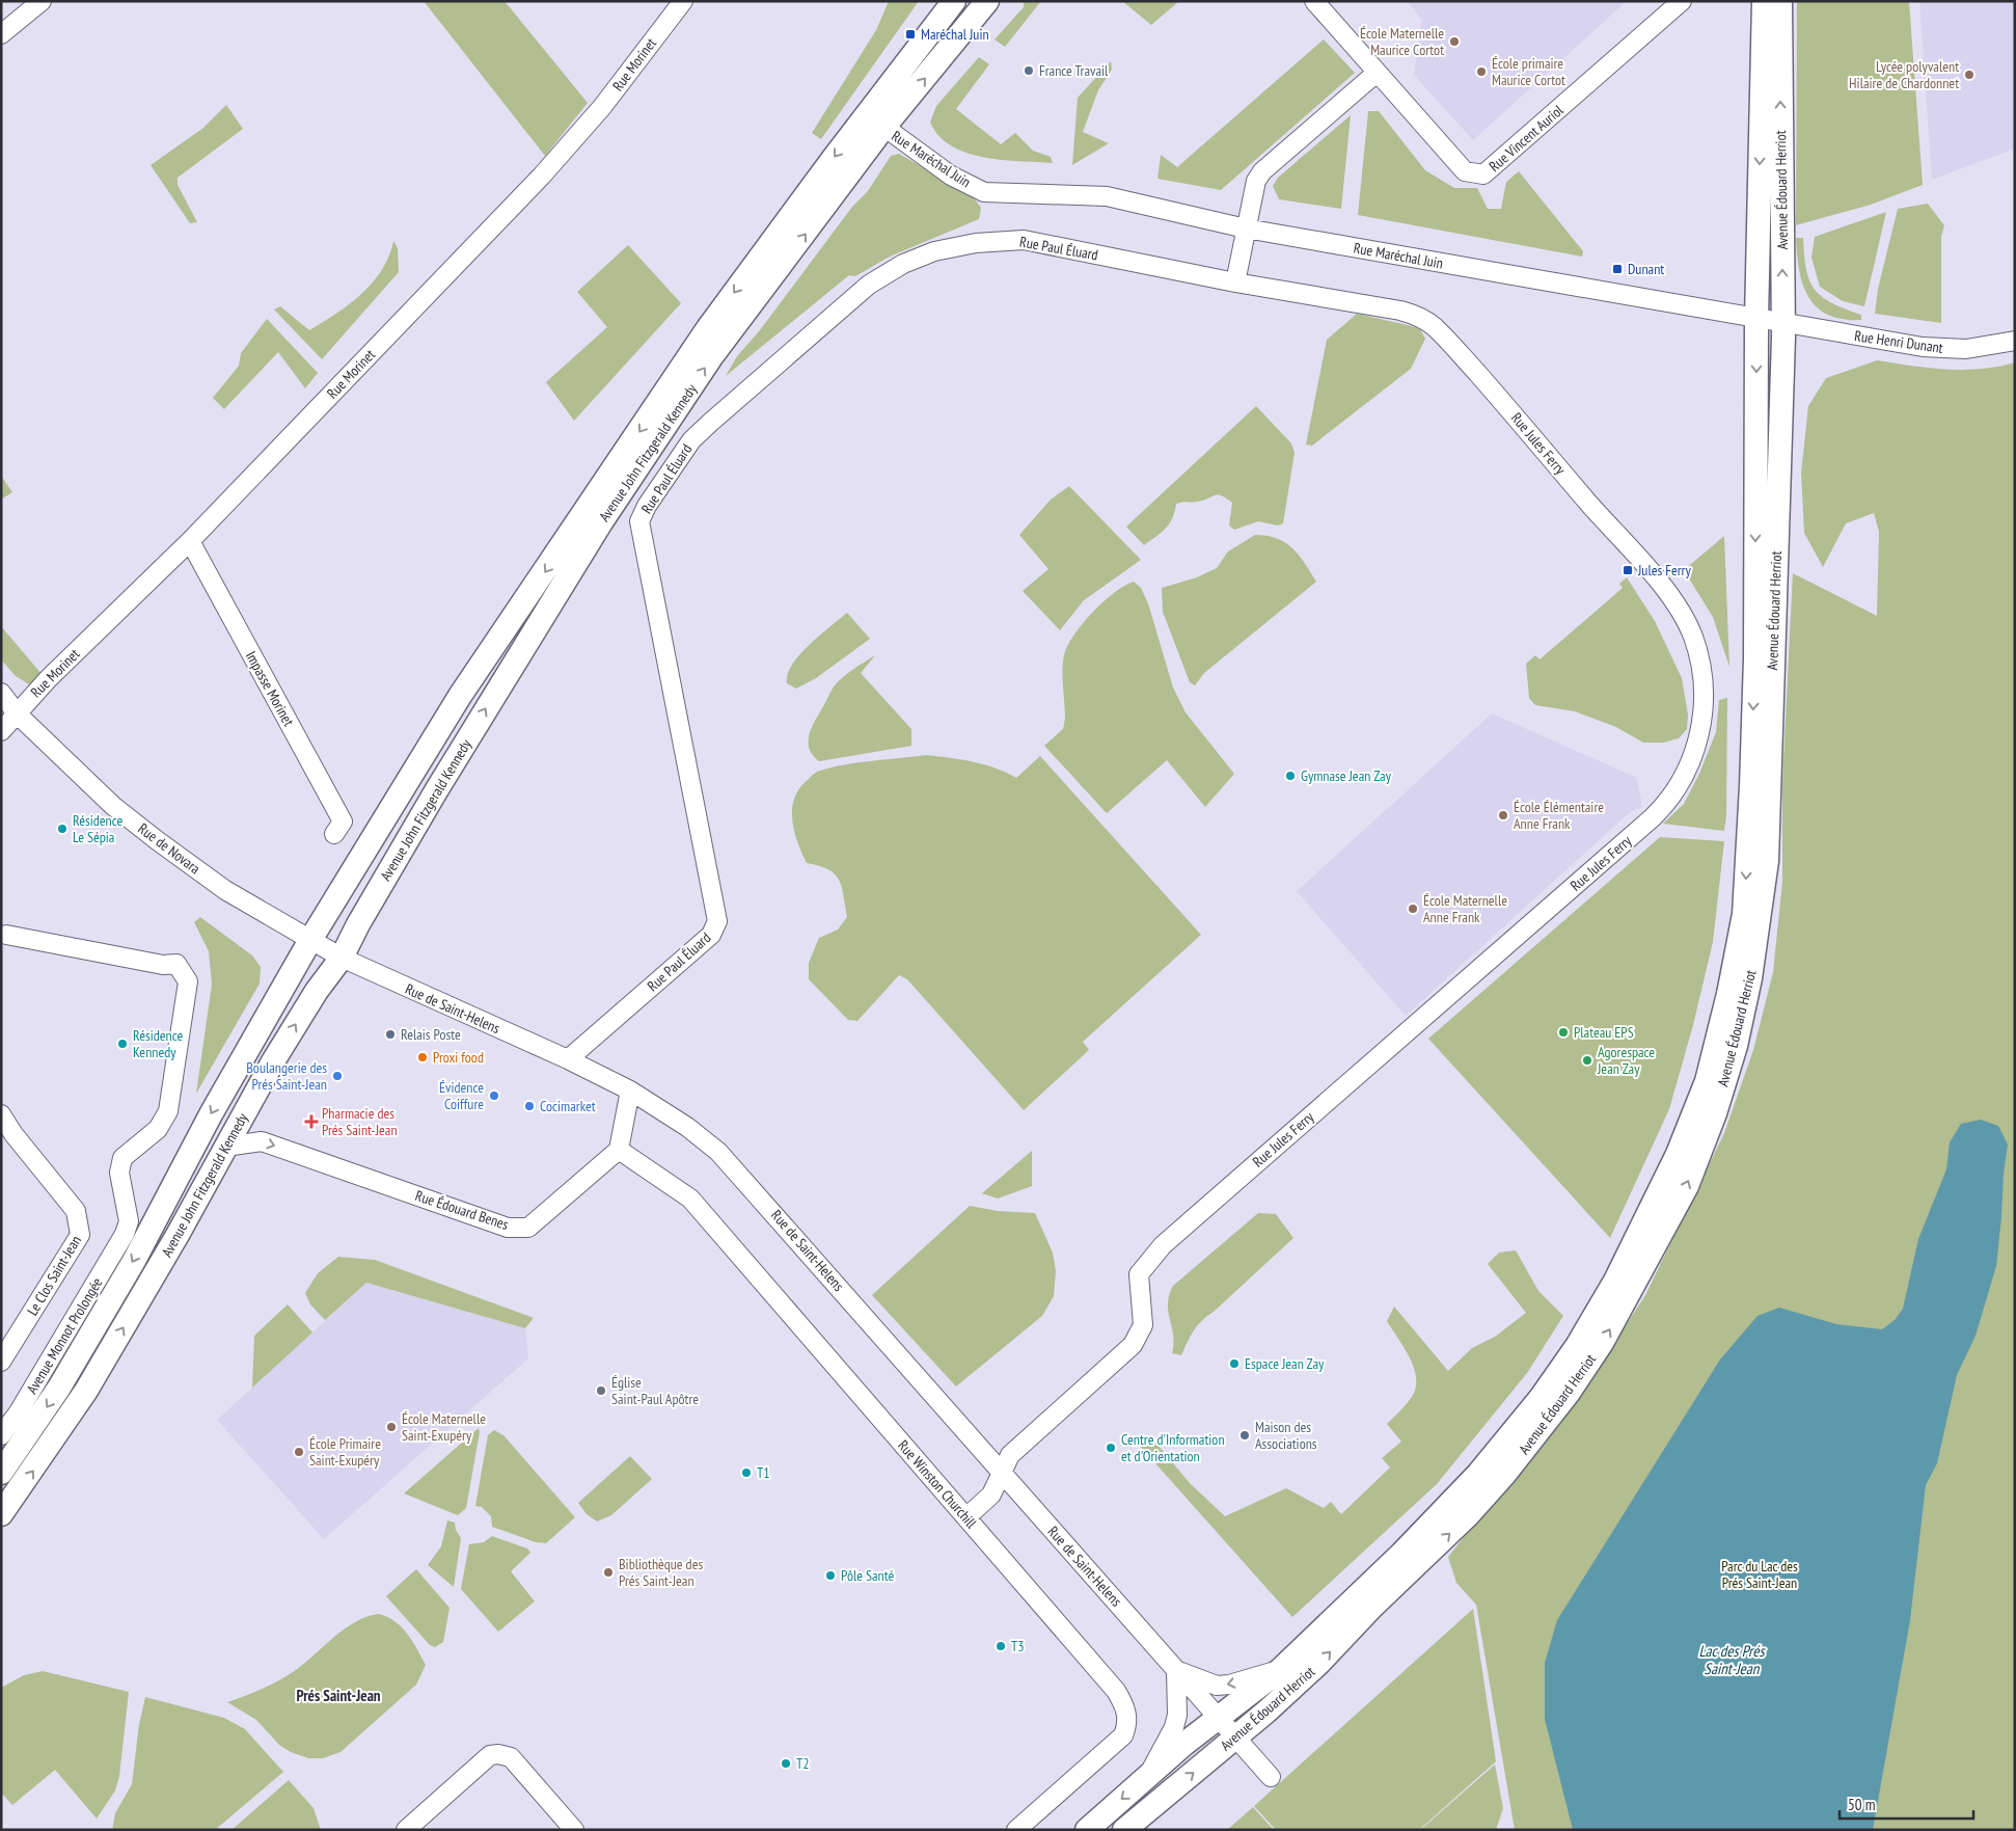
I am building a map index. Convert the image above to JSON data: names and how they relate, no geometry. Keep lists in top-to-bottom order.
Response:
{
  "streets": {
    "main road": ["Avenue Édouard Herriot", "Avenue John Fitzgerald Kennedy"],
    "street": [
      "Rue Morinet",
      "Rue Vincent Auriol",
      "Rue Maréchal Juin",
      "Rue Paul Éluard",
      "Rue Henri Dunant",
      "Rue Jules Ferry",
      "Impasse Morinet",
      "Rue de Novara",
      "Rue de Saint-Helens",
      "Rue Édouard Benes",
      "Le Clos Saint-Jean",
      "Avenue Monnot Prolongée",
      "Rue Winston Churchill"
    ]
  },
  "crossings": [
    ["Rue Morinet", "Impasse Morinet"],
    ["Rue Morinet", "Rue de Novara"],
    ["Rue Maréchal Juin", "Avenue Édouard Herriot"],
    ["Rue Maréchal Juin", "Rue Henri Dunant"],
    ["Rue Maréchal Juin", "Avenue John Fitzgerald Kennedy"],
    ["Avenue Édouard Herriot", "Rue Henri Dunant"],
    ["Avenue Édouard Herriot", "Rue de Saint-Helens"],
    ["Rue Paul Éluard", "Rue Jules Ferry"],
    ["Rue Paul Éluard", "Rue de Saint-Helens"],
    ["Rue Jules Ferry", "Rue de Saint-Helens"],
    ["Rue Jules Ferry", "Rue Winston Churchill"],
    ["Avenue John Fitzgerald Kennedy", "Rue de Novara"],
    ["Avenue John Fitzgerald Kennedy", "Rue de Saint-Helens"],
    ["Avenue John Fitzgerald Kennedy", "Rue Édouard Benes"],
    ["Rue de Novara", "Rue de Saint-Helens"],
    ["Rue Édouard Benes", "Rue Winston Churchill"]
  ],
  "one_way": ["Rue Édouard Benes"],
  "districts": ["Prés Saint-Jean"],
  "water": ["Lac des Prés Saint-Jean"],
  "parks": ["Parc du Lac des Prés Saint-Jean"],
  "places": {
    "transit": ["Maréchal Juin", "Dunant", "Jules Ferry"],
    "other": [
      "École Maternelle Maurice Cortot",
      "France Travail",
      "École primaire Maurice Cortot",
      "Lycée polyvalent Hilaire de Chardonnet",
      "Gymnase Jean Zay",
      "École Élémentaire Anne Frank",
      "Résidence Le Sépia",
      "École Maternelle Anne Frank",
      "Plateau EPS",
      "Relais Poste",
      "Résidence Kennedy",
      "Proxi food",
      "Agorespace Jean Zay",
      "Boulangerie des Prés Saint-Jean",
      "Évidence Coiffure",
      "Cocimarket",
      "Espace Jean Zay",
      "Église Saint-Paul Apôtre",
      "École Maternelle Saint-Exupéry",
      "Maison des Associations",
      "Centre d'Information et d'Orientation",
      "École Primaire Saint-Exupéry",
      "T1",
      "Bibliothèque des Prés Saint-Jean",
      "Pôle Santé",
      "T3",
      "T2"
    ],
    "health": ["Pharmacie des Prés Saint-Jean"]
  },
  "scale_bar": "50 m"
}
